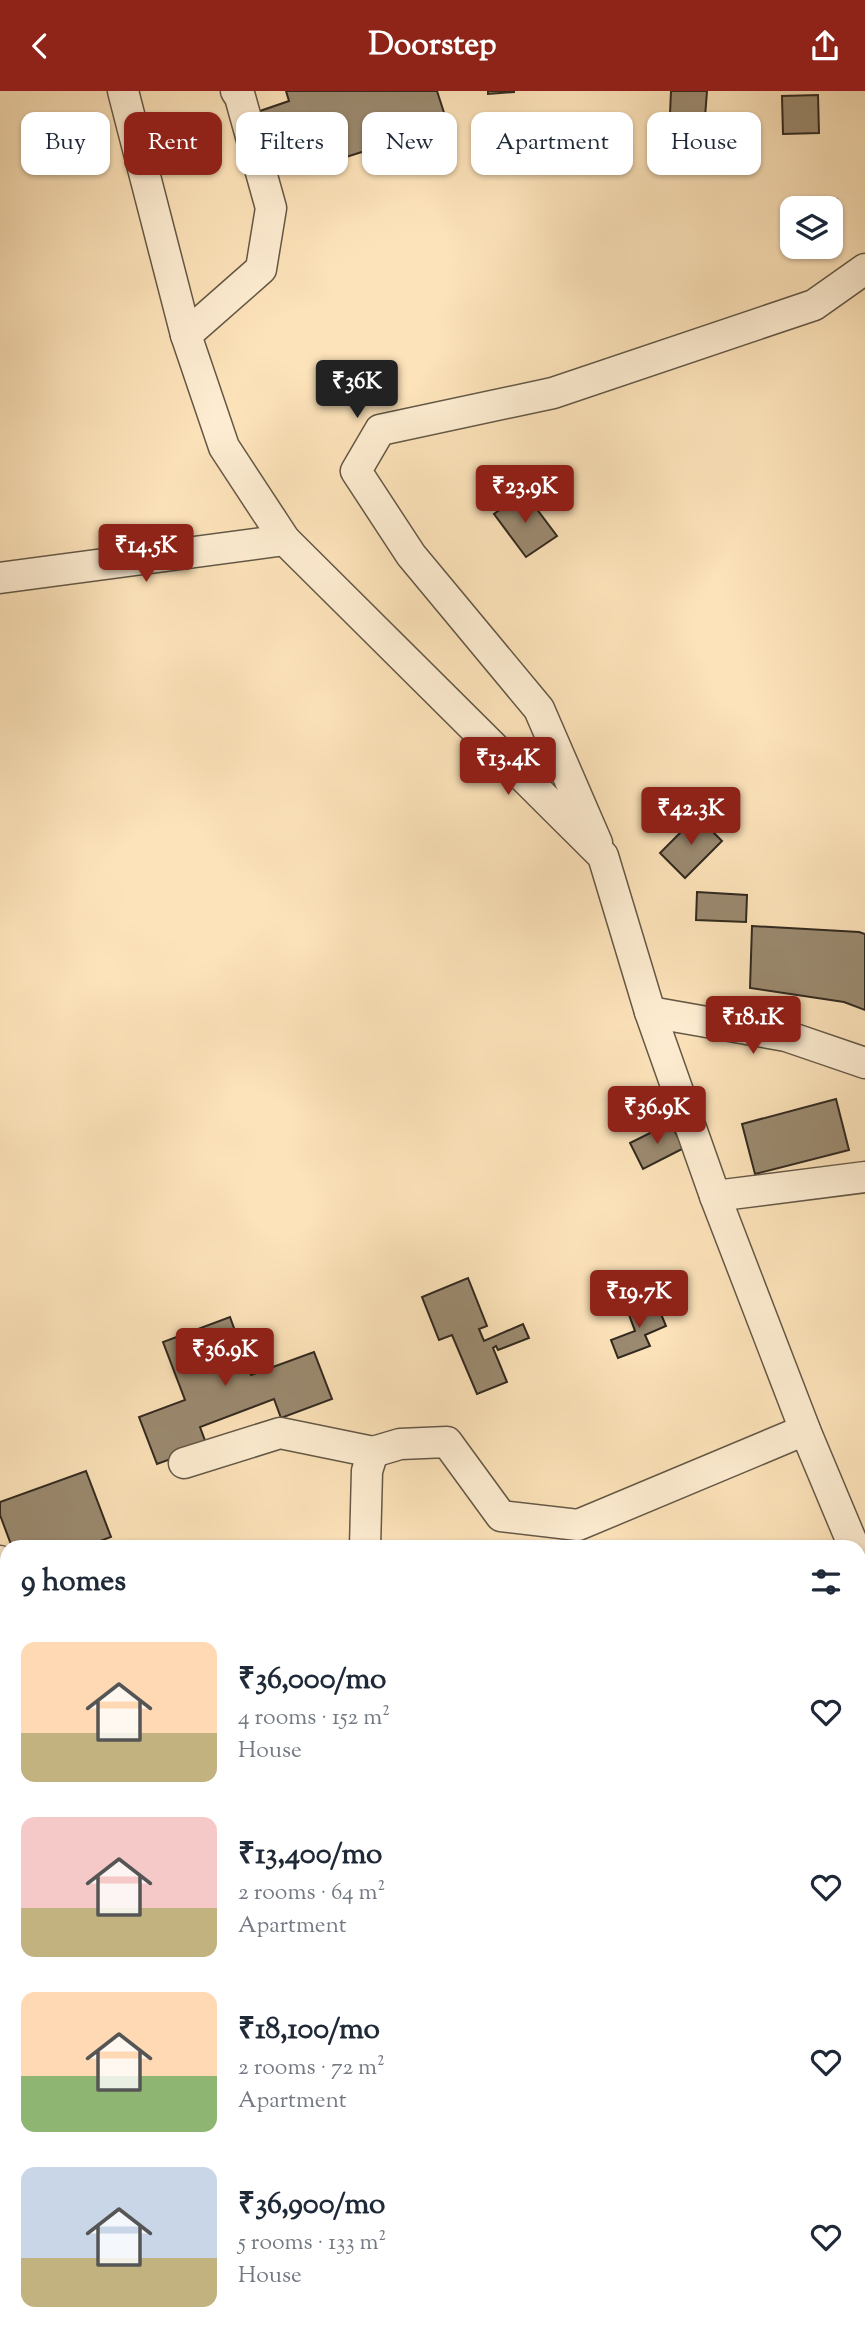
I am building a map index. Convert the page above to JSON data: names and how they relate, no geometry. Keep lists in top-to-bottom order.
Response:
{
  "page": {
    "header": "Doorstep",
    "chip": [
      "Buy",
      "Rent",
      "Filters",
      "New",
      "Apartment",
      "House"
    ],
    "price": [
      "₹36K",
      "₹23.9K",
      "₹14.5K",
      "₹13.4K",
      "₹42.3K",
      "₹18.1K",
      "₹36.9K",
      "₹19.7K",
      "₹36.9K"
    ],
    "heading": "9 homes",
    "list": [
      {
        "name": "₹36,000/mo",
        "note": "4 rooms · 152 m² · House"
      },
      {
        "name": "₹13,400/mo",
        "note": "2 rooms · 64 m² · Apartment"
      },
      {
        "name": "₹18,100/mo",
        "note": "2 rooms · 72 m² · Apartment"
      },
      {
        "name": "₹36,900/mo",
        "note": "5 rooms · 133 m² · House"
      }
    ]
  }
}
